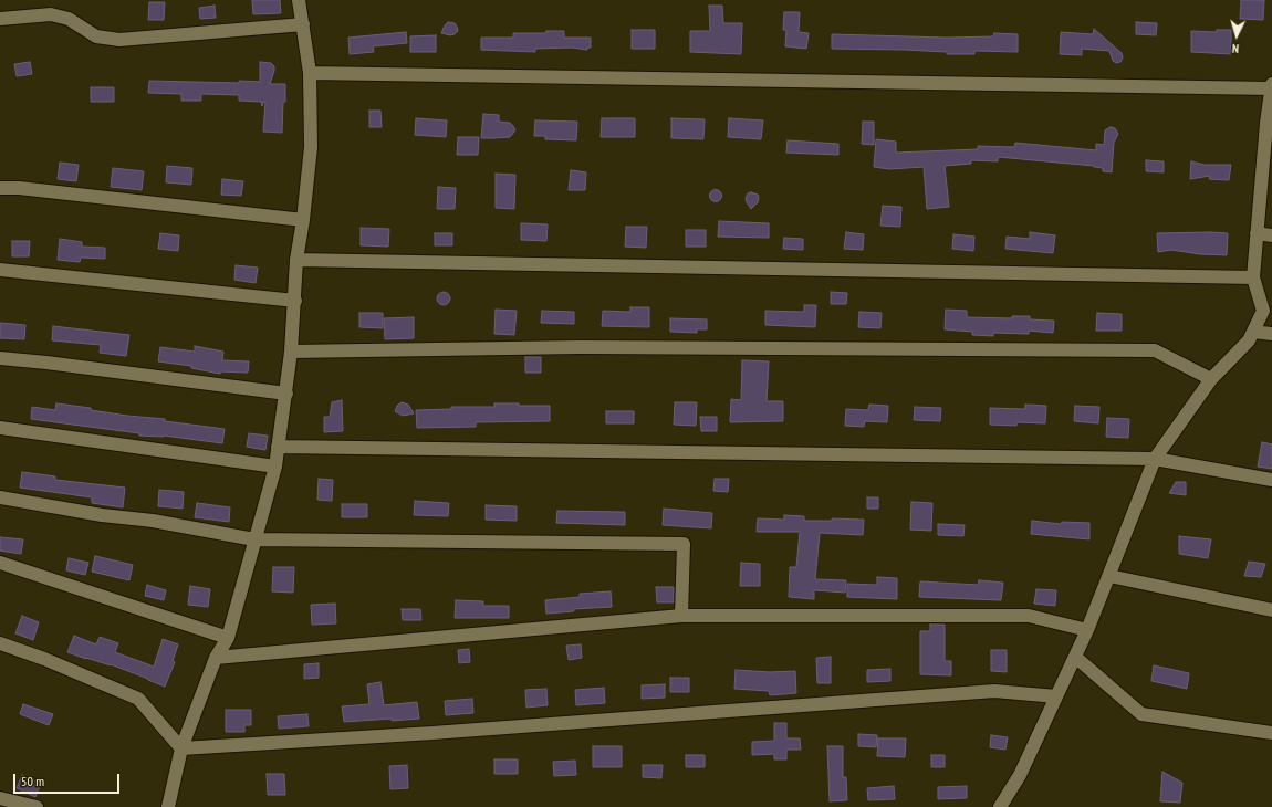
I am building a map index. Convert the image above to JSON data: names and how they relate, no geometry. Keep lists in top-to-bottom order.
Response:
{
  "scale_bar": "50 m",
  "north": "bottom"
}
